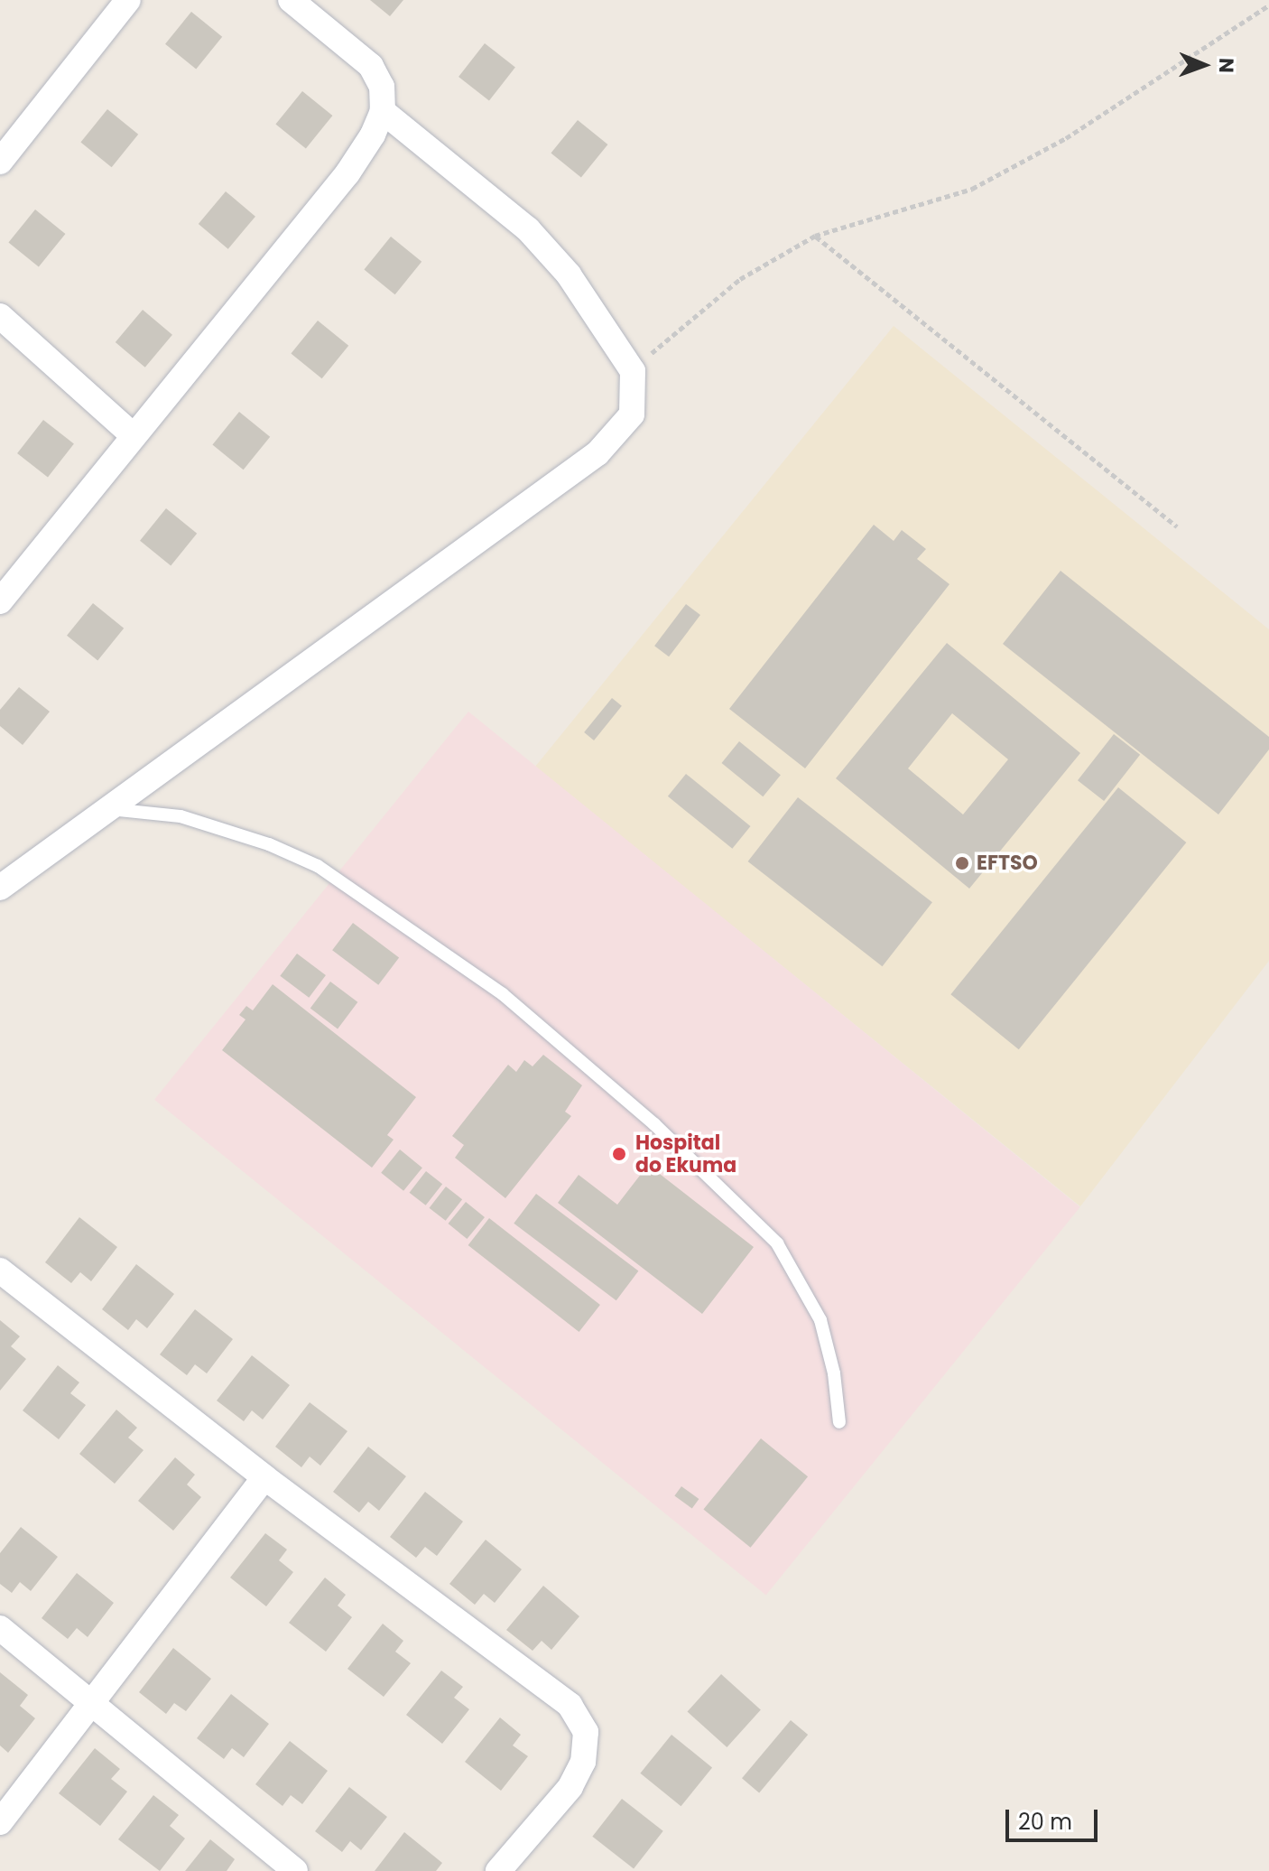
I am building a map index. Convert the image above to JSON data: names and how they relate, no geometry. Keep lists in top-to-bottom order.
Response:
{
  "places": ["EFTSO", "Hospital do Ekuma"],
  "scale_bar": "20 m",
  "north": "right"
}
